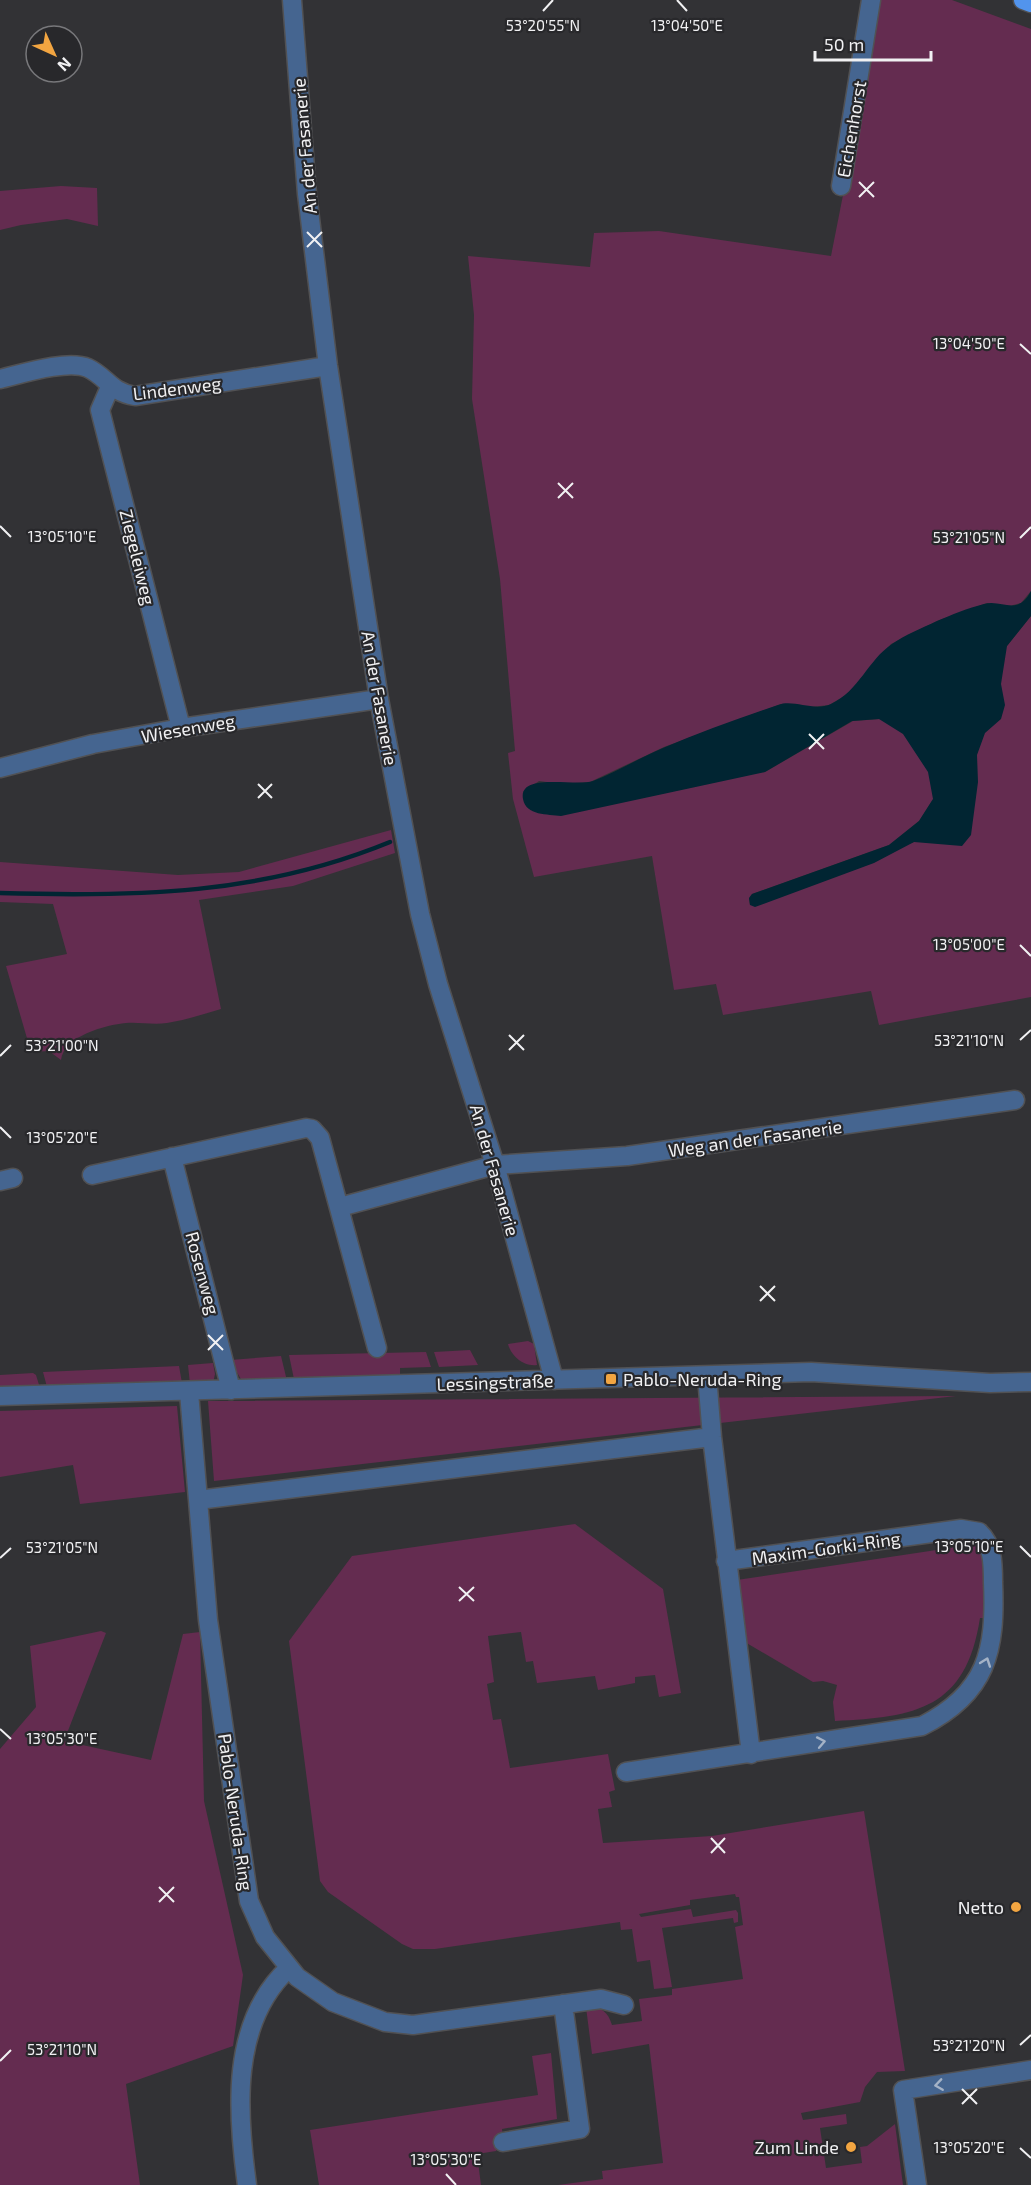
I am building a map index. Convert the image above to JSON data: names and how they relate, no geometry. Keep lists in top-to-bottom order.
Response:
{
  "streets": {
    "street": [
      "Eichenhorst",
      "An der Fasanerie",
      "Lindenweg",
      "Ziegeleiweg",
      "Wiesenweg",
      "Weg an der Fasanerie",
      "Rosenweg",
      "Lessingstraße",
      "Maxim-Gorki-Ring",
      "Pablo-Neruda-Ring"
    ]
  },
  "crossings": [
    ["An der Fasanerie", "Lindenweg"],
    ["An der Fasanerie", "Wiesenweg"],
    ["An der Fasanerie", "Weg an der Fasanerie"],
    ["An der Fasanerie", "Lessingstraße"],
    ["Lindenweg", "Ziegeleiweg"],
    ["Ziegeleiweg", "Wiesenweg"],
    ["Rosenweg", "Lessingstraße"],
    ["Lessingstraße", "Maxim-Gorki-Ring"],
    ["Lessingstraße", "Pablo-Neruda-Ring"]
  ],
  "places": {
    "transit": ["Pablo-Neruda-Ring"],
    "other": ["Netto", "Zum Linde"]
  },
  "scale_bar": "50 m",
  "north": "bottom right",
  "coordinates": [
    "53°20'55\"N",
    "13°04'50\"E",
    "13°05'10\"E",
    "53°21'05\"N",
    "13°05'00\"E",
    "53°21'10\"N",
    "53°21'00\"N",
    "13°05'20\"E",
    "13°05'30\"E",
    "53°21'20\"N"
  ]
}
